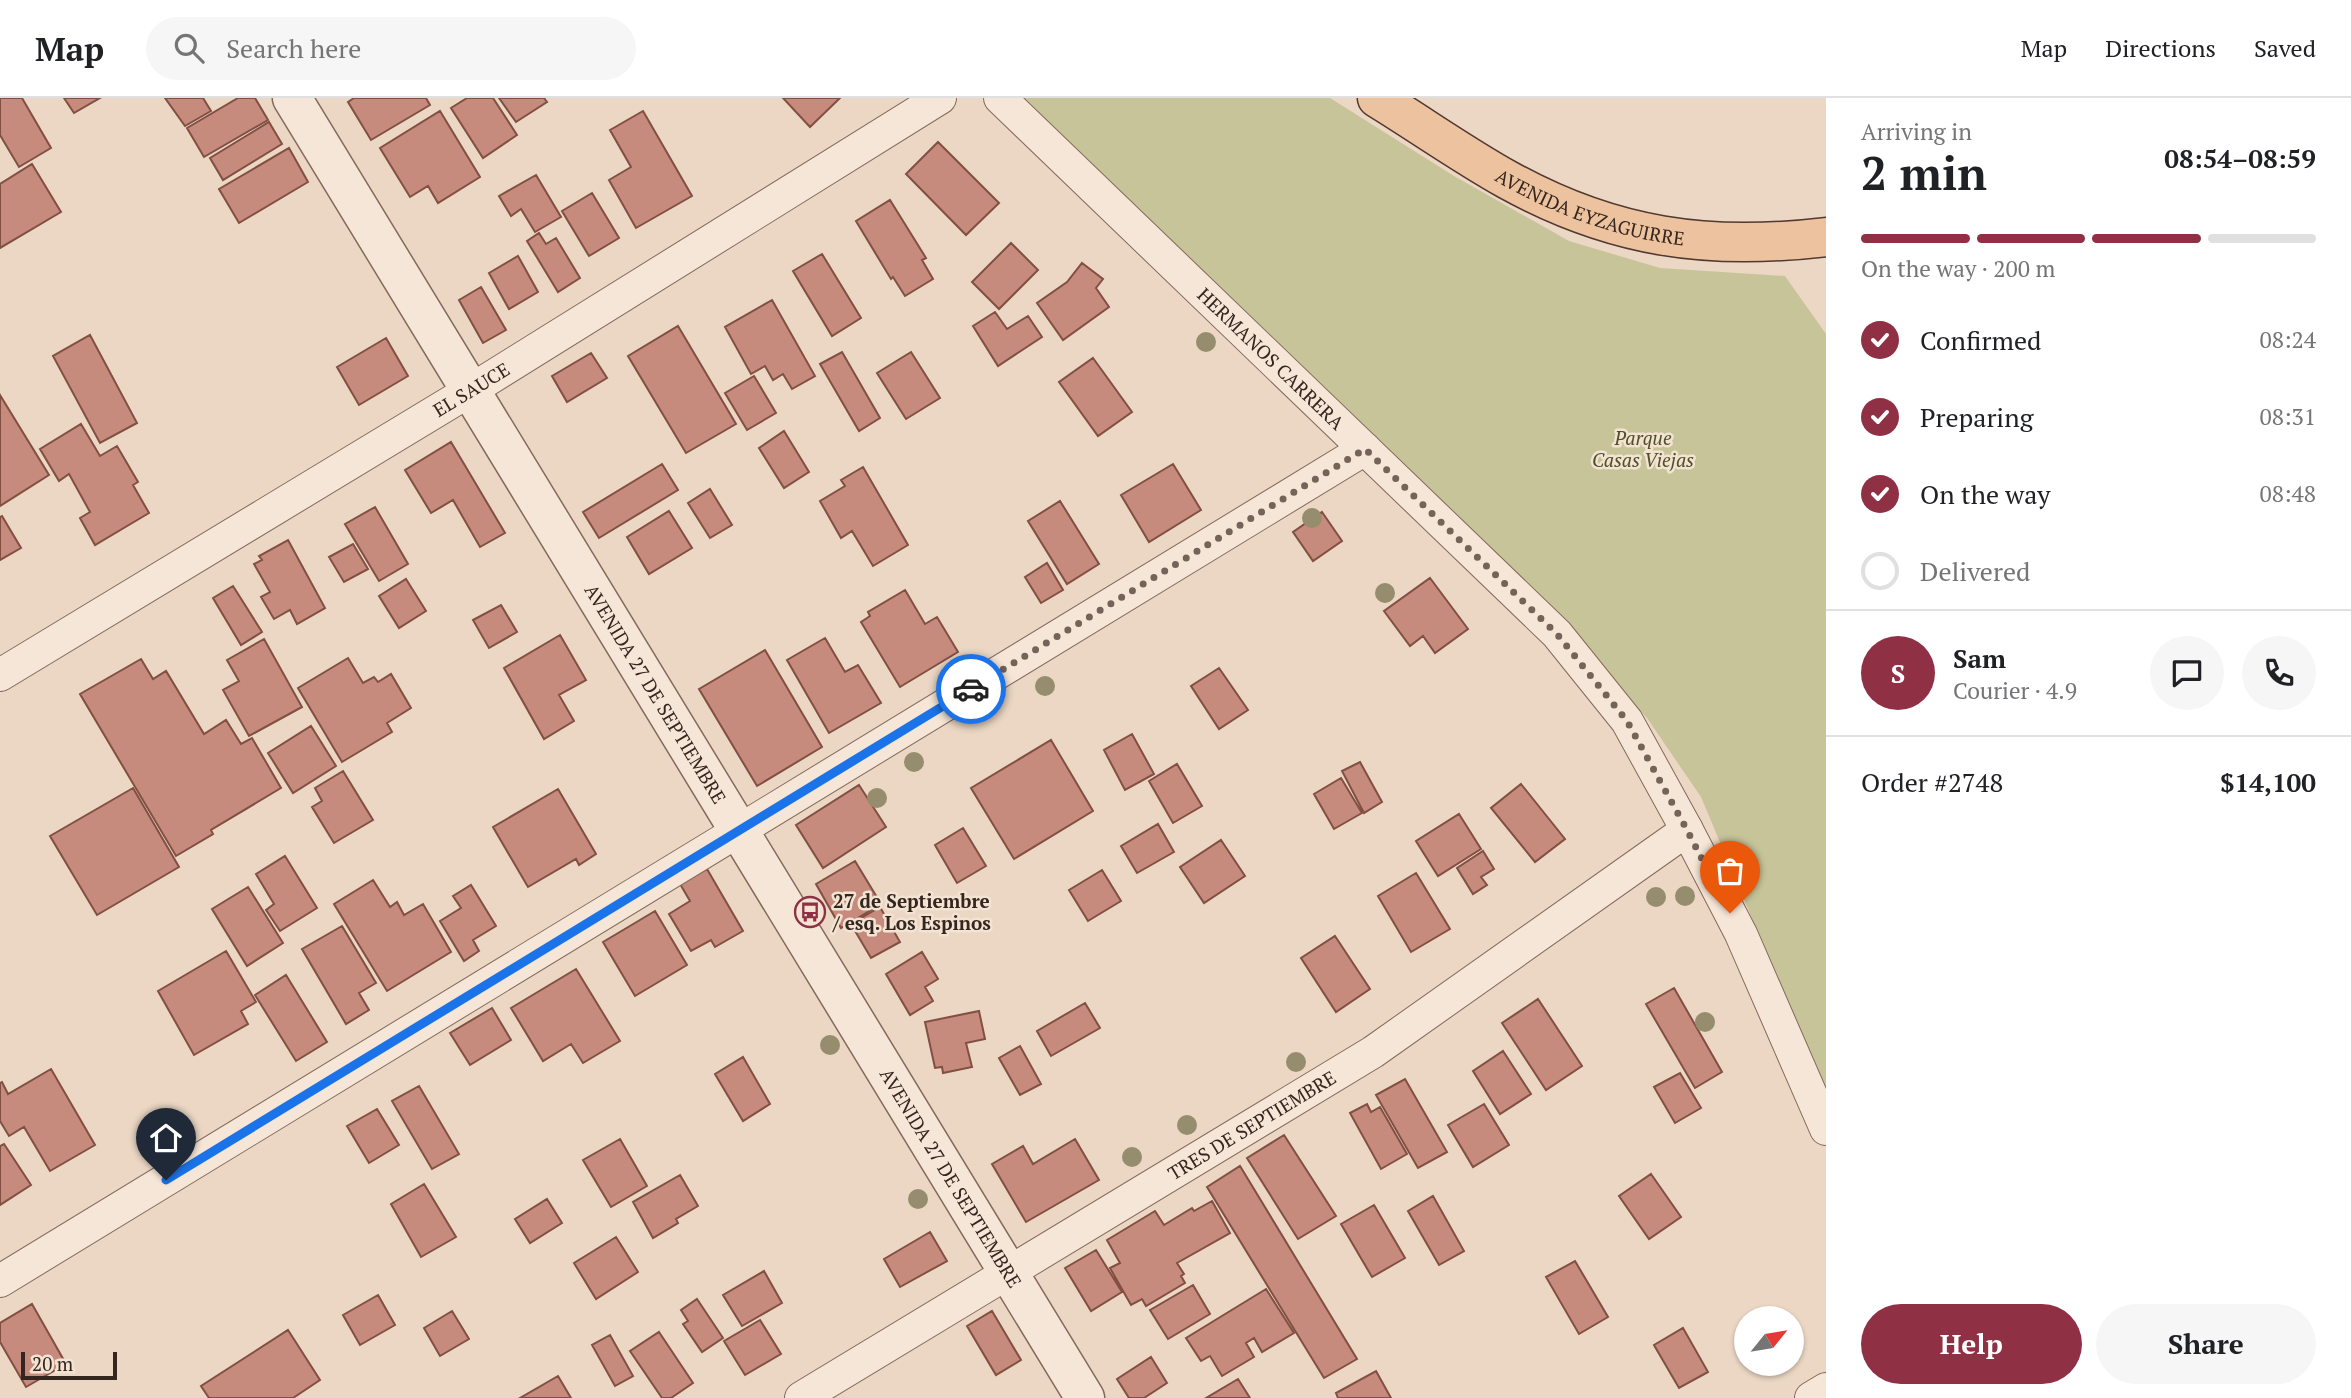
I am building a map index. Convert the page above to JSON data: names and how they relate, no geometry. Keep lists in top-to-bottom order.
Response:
{
  "streets": {
    "main road": ["AVENIDA EYZAGUIRRE"],
    "street": [
      "HERMANOS CARRERA",
      "EL SAUCE",
      "AVENIDA 27 DE SEPTIEMBRE",
      "TRES DE SEPTIEMBRE"
    ]
  },
  "crossings": [
    ["HERMANOS CARRERA", "TRES DE SEPTIEMBRE"],
    ["EL SAUCE", "AVENIDA 27 DE SEPTIEMBRE"],
    ["AVENIDA 27 DE SEPTIEMBRE", "TRES DE SEPTIEMBRE"]
  ],
  "parks": ["Parque Casas Viejas"],
  "places": {
    "bus stop": ["27 de Septiembre / esq. Los Espinos"]
  },
  "scale_bar": "20 m",
  "north": "top right",
  "page": {
    "header": "Map",
    "search": "Search here",
    "nav": ["Map", "Directions", "Saved"],
    "heading": ["2 min", "Arriving in", "08:54–08:59"],
    "panel": [
      "Sam",
      "Courier · 4.9",
      "Order #2748",
      "$14,100"
    ],
    "bar": "On the way · 200 m",
    "list": [
      ["Confirmed", "08:24"],
      ["Preparing", "08:31"],
      ["On the way", "08:48"],
      "Delivered"
    ],
    "round": "S",
    "buttons": ["Help", "Share"],
    "scale": "20 m"
  }
}
